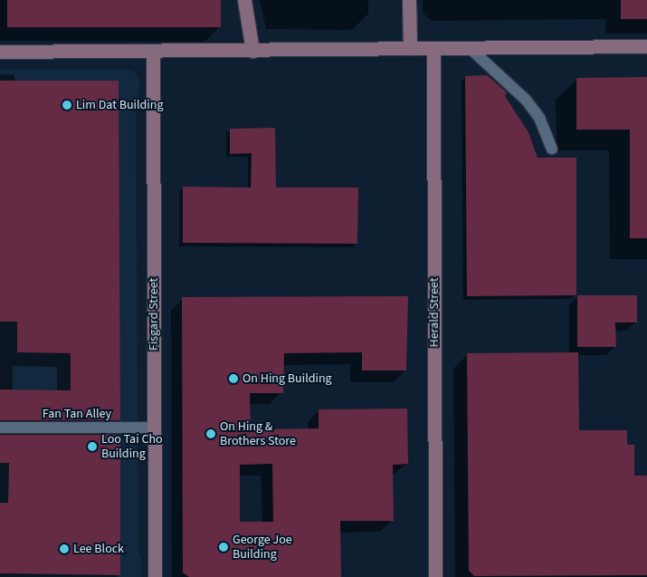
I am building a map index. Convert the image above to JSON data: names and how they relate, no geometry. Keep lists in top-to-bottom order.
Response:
{
  "streets": {
    "street": ["Herald Street", "Fisgard Street"],
    "lane": ["Fan Tan Alley"]
  },
  "crossings": [
    ["Fisgard Street", "Fan Tan Alley"]
  ],
  "places": [
    "Lim Dat Building",
    "On Hing Building",
    "On Hing & Brothers Store",
    "Loo Tai Cho Building",
    "George Joe Building",
    "Lee Block"
  ]
}
